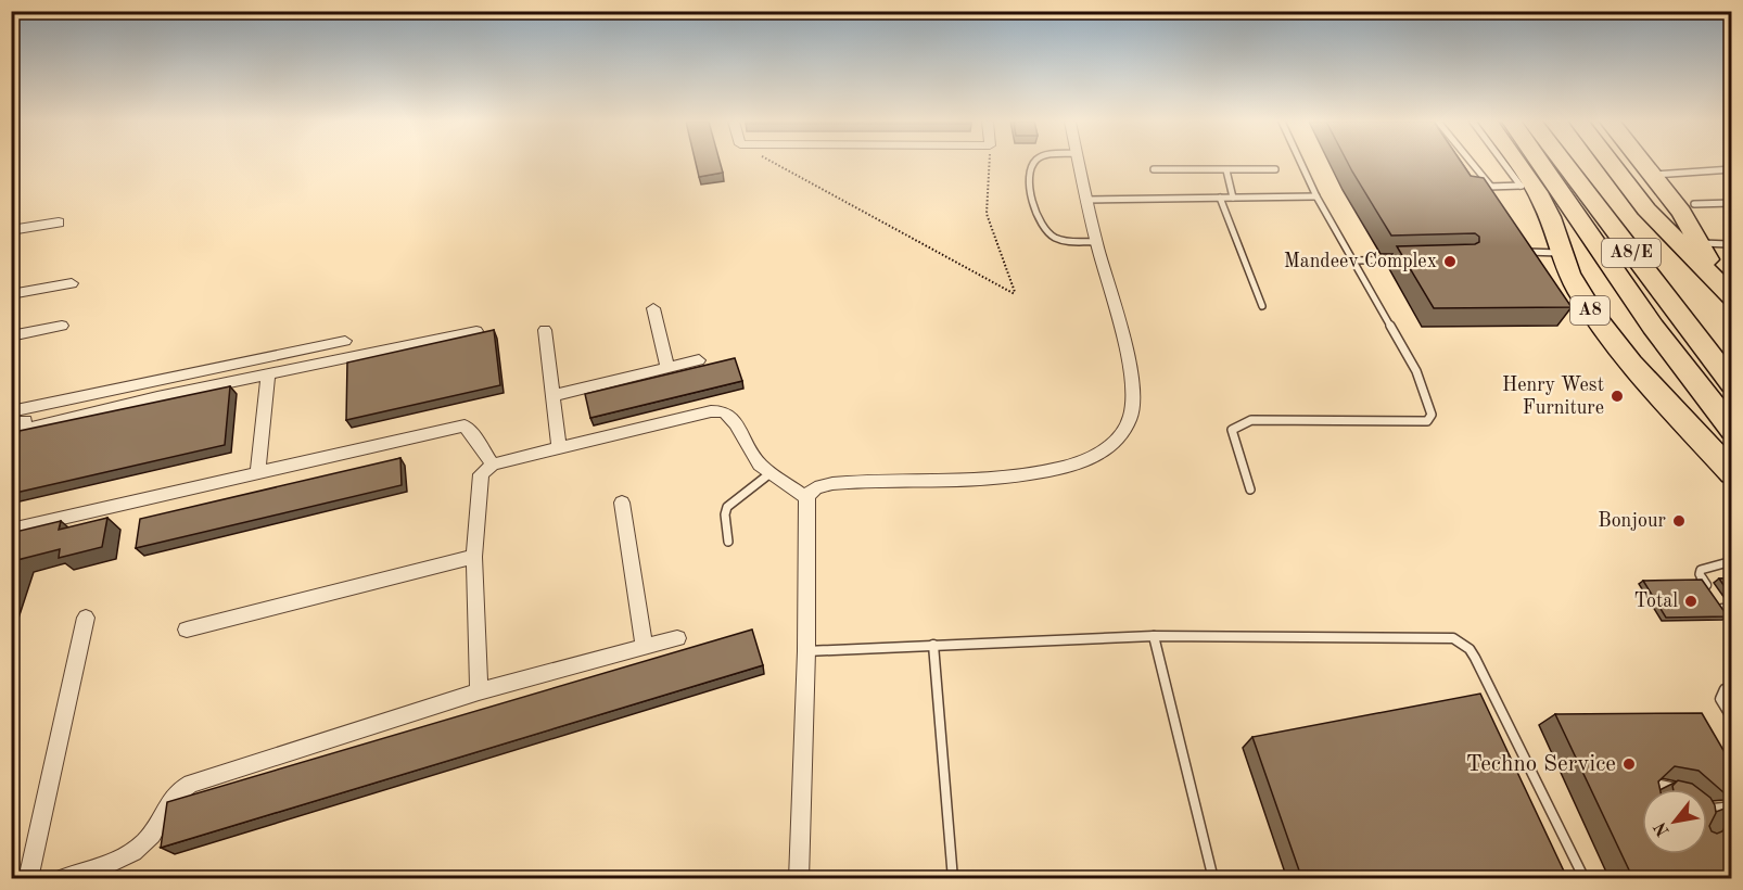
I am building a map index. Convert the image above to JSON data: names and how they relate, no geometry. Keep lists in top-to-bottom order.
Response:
{
  "streets": {
    "highway": ["A8/E", "A8"]
  },
  "places": [
    "Mandeev Complex",
    "Henry West Furniture",
    "Bonjour",
    "Total",
    "Techno Service"
  ],
  "north": "bottom left"
}
